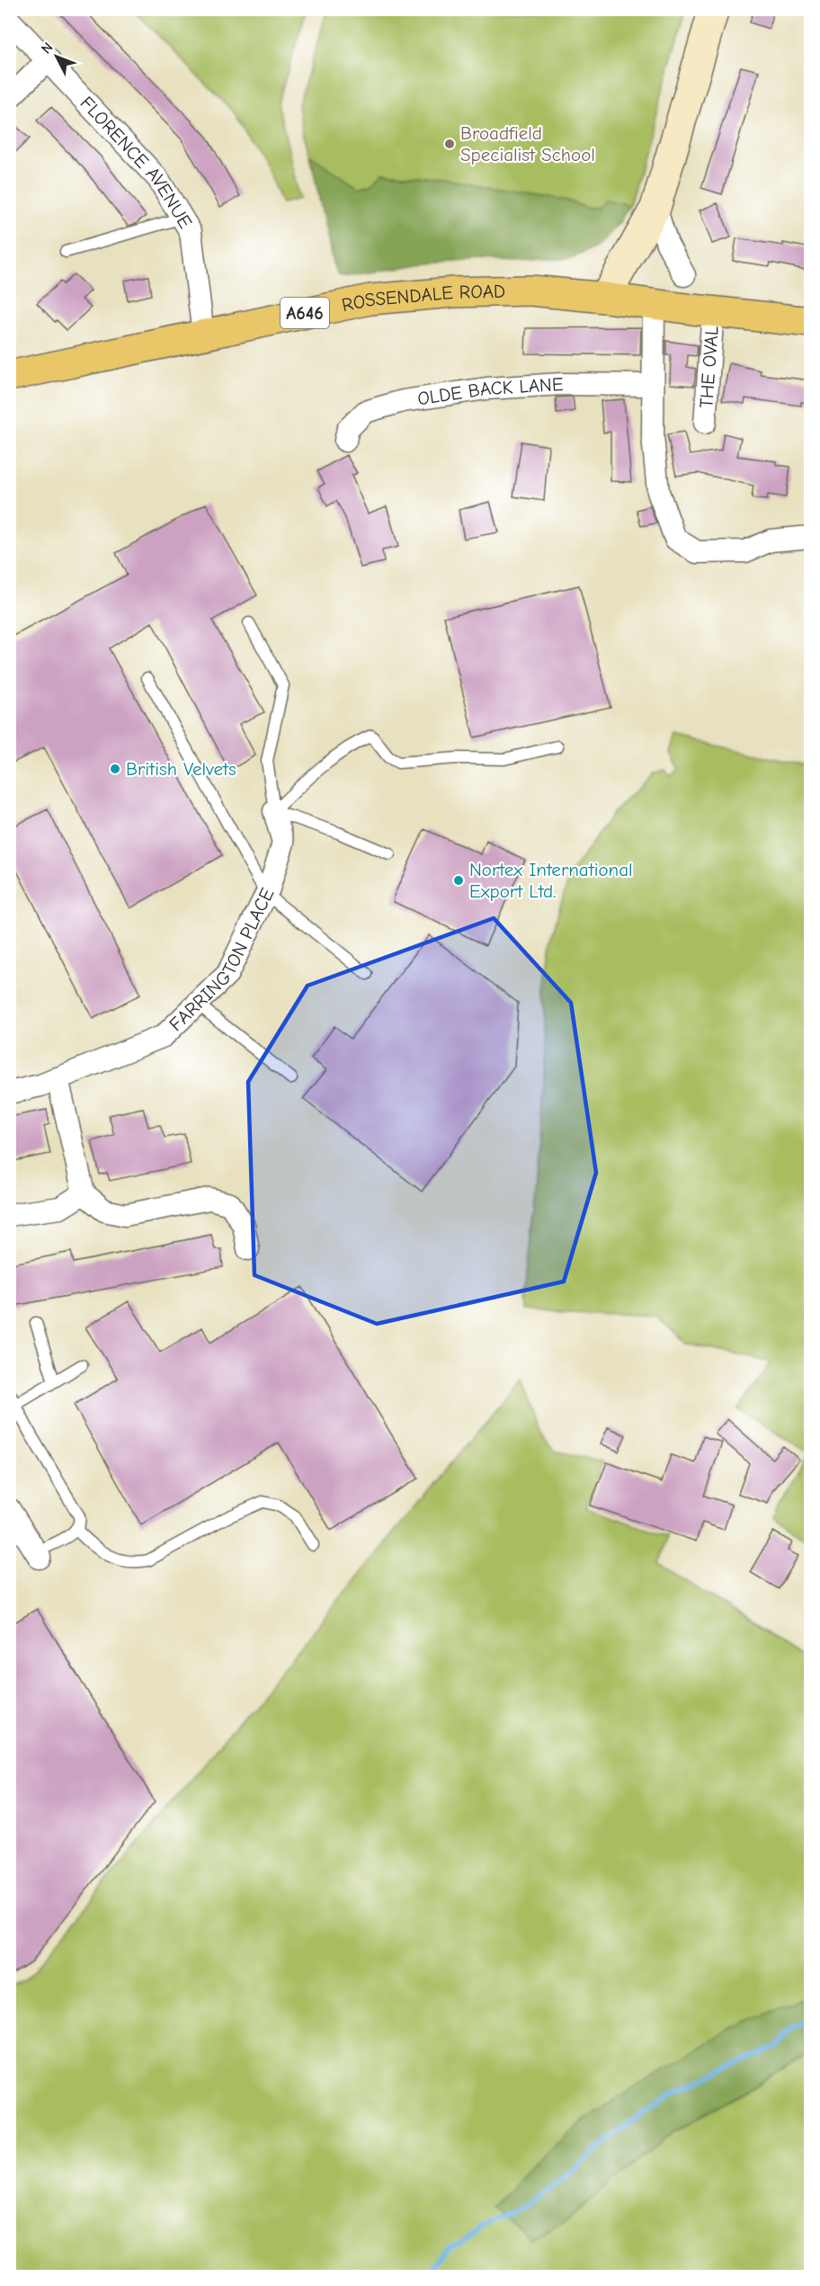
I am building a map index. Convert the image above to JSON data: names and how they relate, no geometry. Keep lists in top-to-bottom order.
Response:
{
  "streets": {
    "highway": ["ROSSENDALE ROAD", "A646"],
    "street": [
      "FLORENCE AVENUE",
      "THE OVAL",
      "OLDE BACK LANE",
      "FARRINGTON PLACE"
    ]
  },
  "crossings": [
    ["FLORENCE AVENUE", "ROSSENDALE ROAD"],
    ["ROSSENDALE ROAD", "THE OVAL"]
  ],
  "places": ["Broadfield Specialist School", "British Velvets", "Nortex International Export Ltd."],
  "north": "top left"
}
